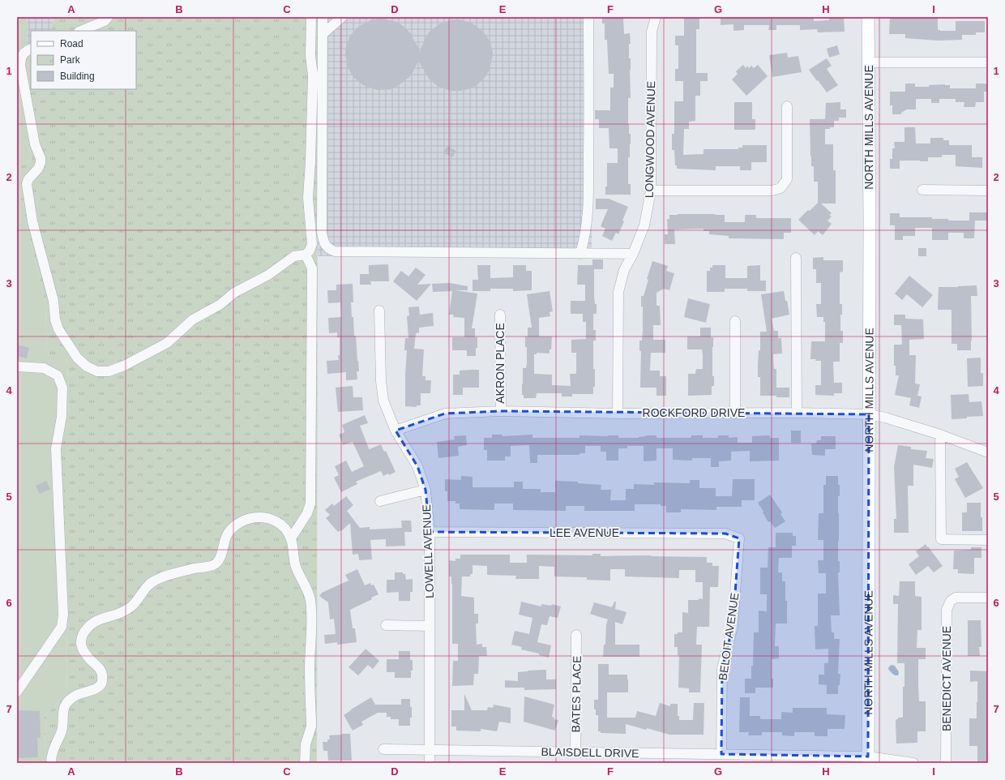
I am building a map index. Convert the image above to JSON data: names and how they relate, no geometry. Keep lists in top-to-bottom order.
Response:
{
  "streets": {
    "main road": ["NORTH MILLS AVENUE"],
    "street": [
      "LONGWOOD AVENUE",
      "AKRON PLACE",
      "ROCKFORD DRIVE",
      "LEE AVENUE",
      "LOWELL AVENUE",
      "BELOIT AVENUE",
      "BENEDICT AVENUE",
      "BATES PLACE",
      "BLAISDELL DRIVE"
    ]
  },
  "crossings": [
    ["NORTH MILLS AVENUE", "ROCKFORD DRIVE"],
    ["NORTH MILLS AVENUE", "BLAISDELL DRIVE"],
    ["LONGWOOD AVENUE", "ROCKFORD DRIVE"],
    ["AKRON PLACE", "ROCKFORD DRIVE"],
    ["ROCKFORD DRIVE", "LOWELL AVENUE"],
    ["LEE AVENUE", "LOWELL AVENUE"],
    ["LEE AVENUE", "BELOIT AVENUE"],
    ["LOWELL AVENUE", "BLAISDELL DRIVE"],
    ["BELOIT AVENUE", "BLAISDELL DRIVE"],
    ["BATES PLACE", "BLAISDELL DRIVE"]
  ],
  "legend": ["Road", "Park", "Building"],
  "grid": {
    "columns": [
      "A",
      "B",
      "C",
      "D",
      "E",
      "F",
      "G",
      "H",
      "I"
    ],
    "rows": [
      "1",
      "2",
      "3",
      "4",
      "5",
      "6",
      "7"
    ]
  }
}
